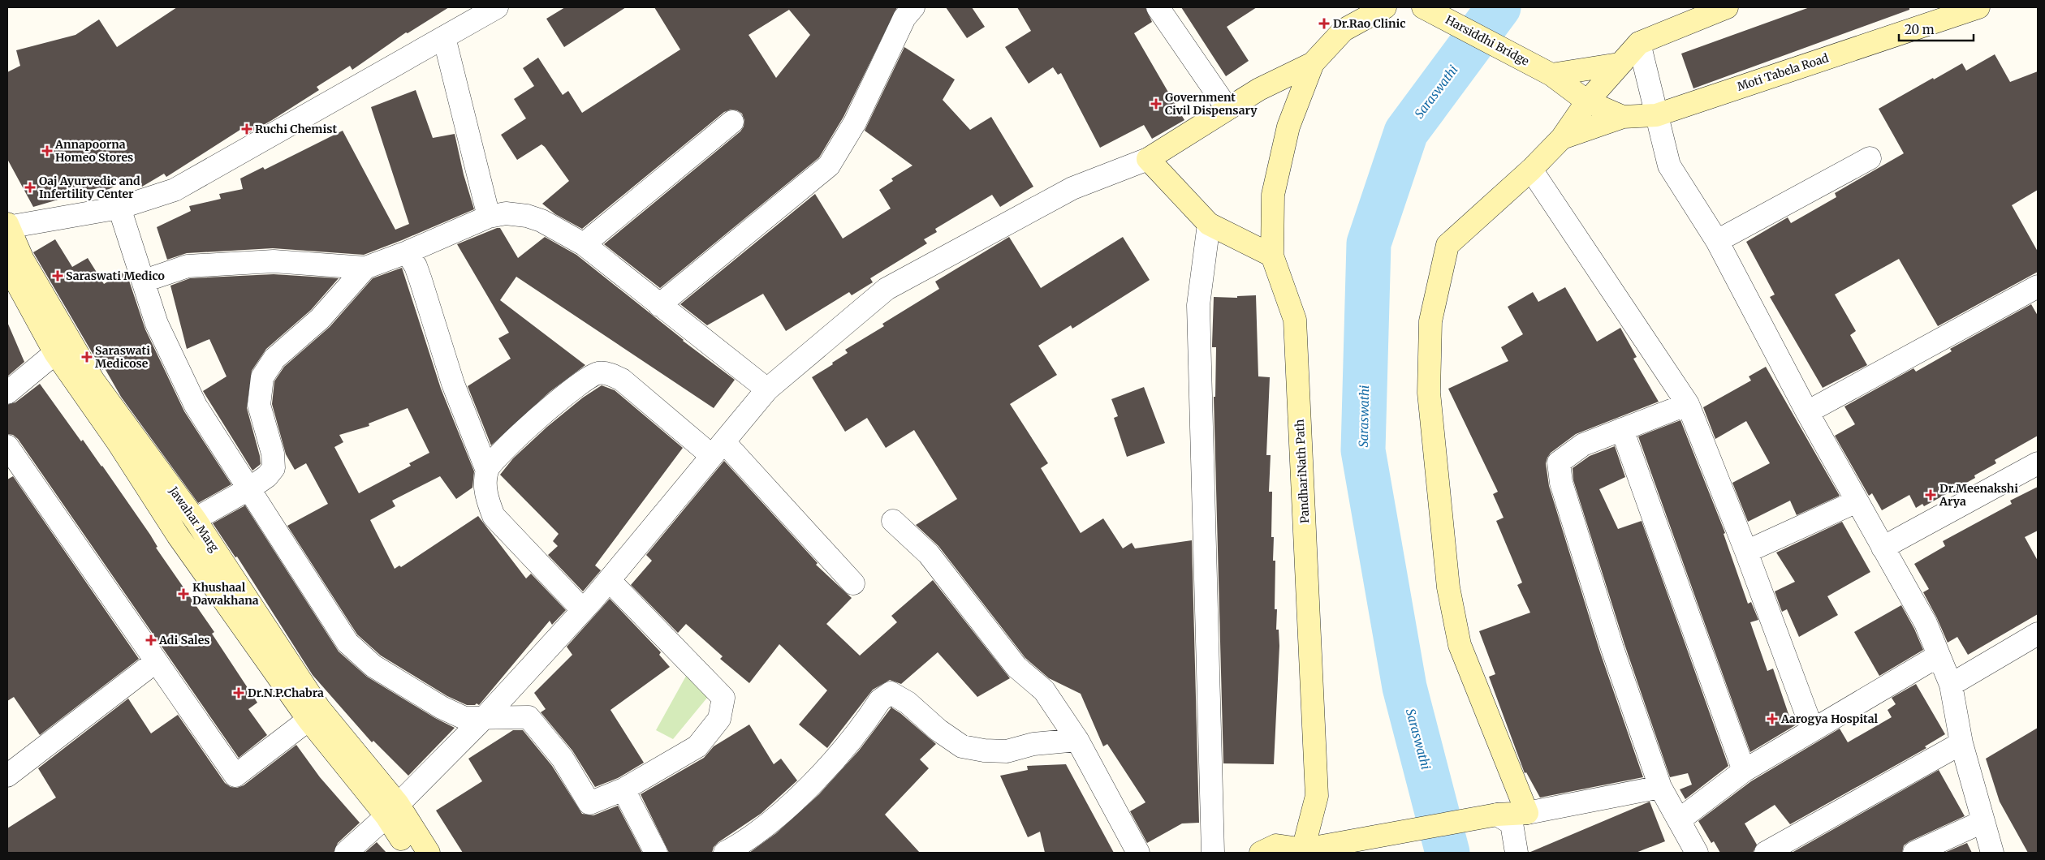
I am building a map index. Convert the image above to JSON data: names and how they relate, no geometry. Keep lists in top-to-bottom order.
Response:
{
  "streets": {
    "main road": [
      "Harsiddhi Bridge",
      "Moti Tabela Road",
      "PandhariNath Path",
      "Jawahar Marg"
    ]
  },
  "crossings": [
    ["Harsiddhi Bridge", "Moti Tabela Road"]
  ],
  "water": ["Saraswathi"],
  "places": {
    "health": [
      "Dr.Rao Clinic",
      "Government Civil Dispensary",
      "Ruchi Chemist",
      "Annapoorna Homeo Stores",
      "Oaj Ayurvedic and Infertility Center",
      "Saraswati Medico",
      "Saraswati Medicose",
      "Dr.Meenakshi Arya",
      "Khushaal Dawakhana",
      "Adi Sales",
      "Dr.N.P.Chabra",
      "Aarogya Hospital"
    ]
  },
  "scale_bar": "20 m"
}
